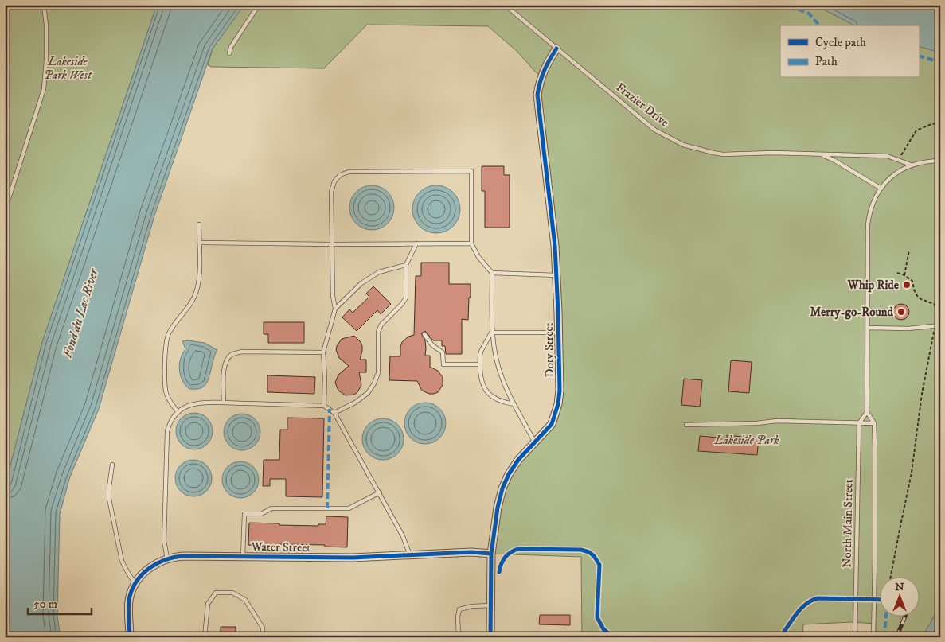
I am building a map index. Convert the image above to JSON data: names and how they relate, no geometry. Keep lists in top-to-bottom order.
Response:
{
  "streets": {
    "street": ["Doty Street", "Water Street"],
    "lane": ["Frazier Drive", "North Main Street"]
  },
  "crossings": [
    ["Frazier Drive", "Doty Street"],
    ["Doty Street", "Water Street"]
  ],
  "water": ["Fond du Lac River"],
  "parks": ["Lakeside Park West", "Lakeside Park"],
  "places": ["Whip Ride", "Merry-go-Round"],
  "legend": ["Cycle path", "Path"],
  "scale_bar": "50 m",
  "north": "top"
}
